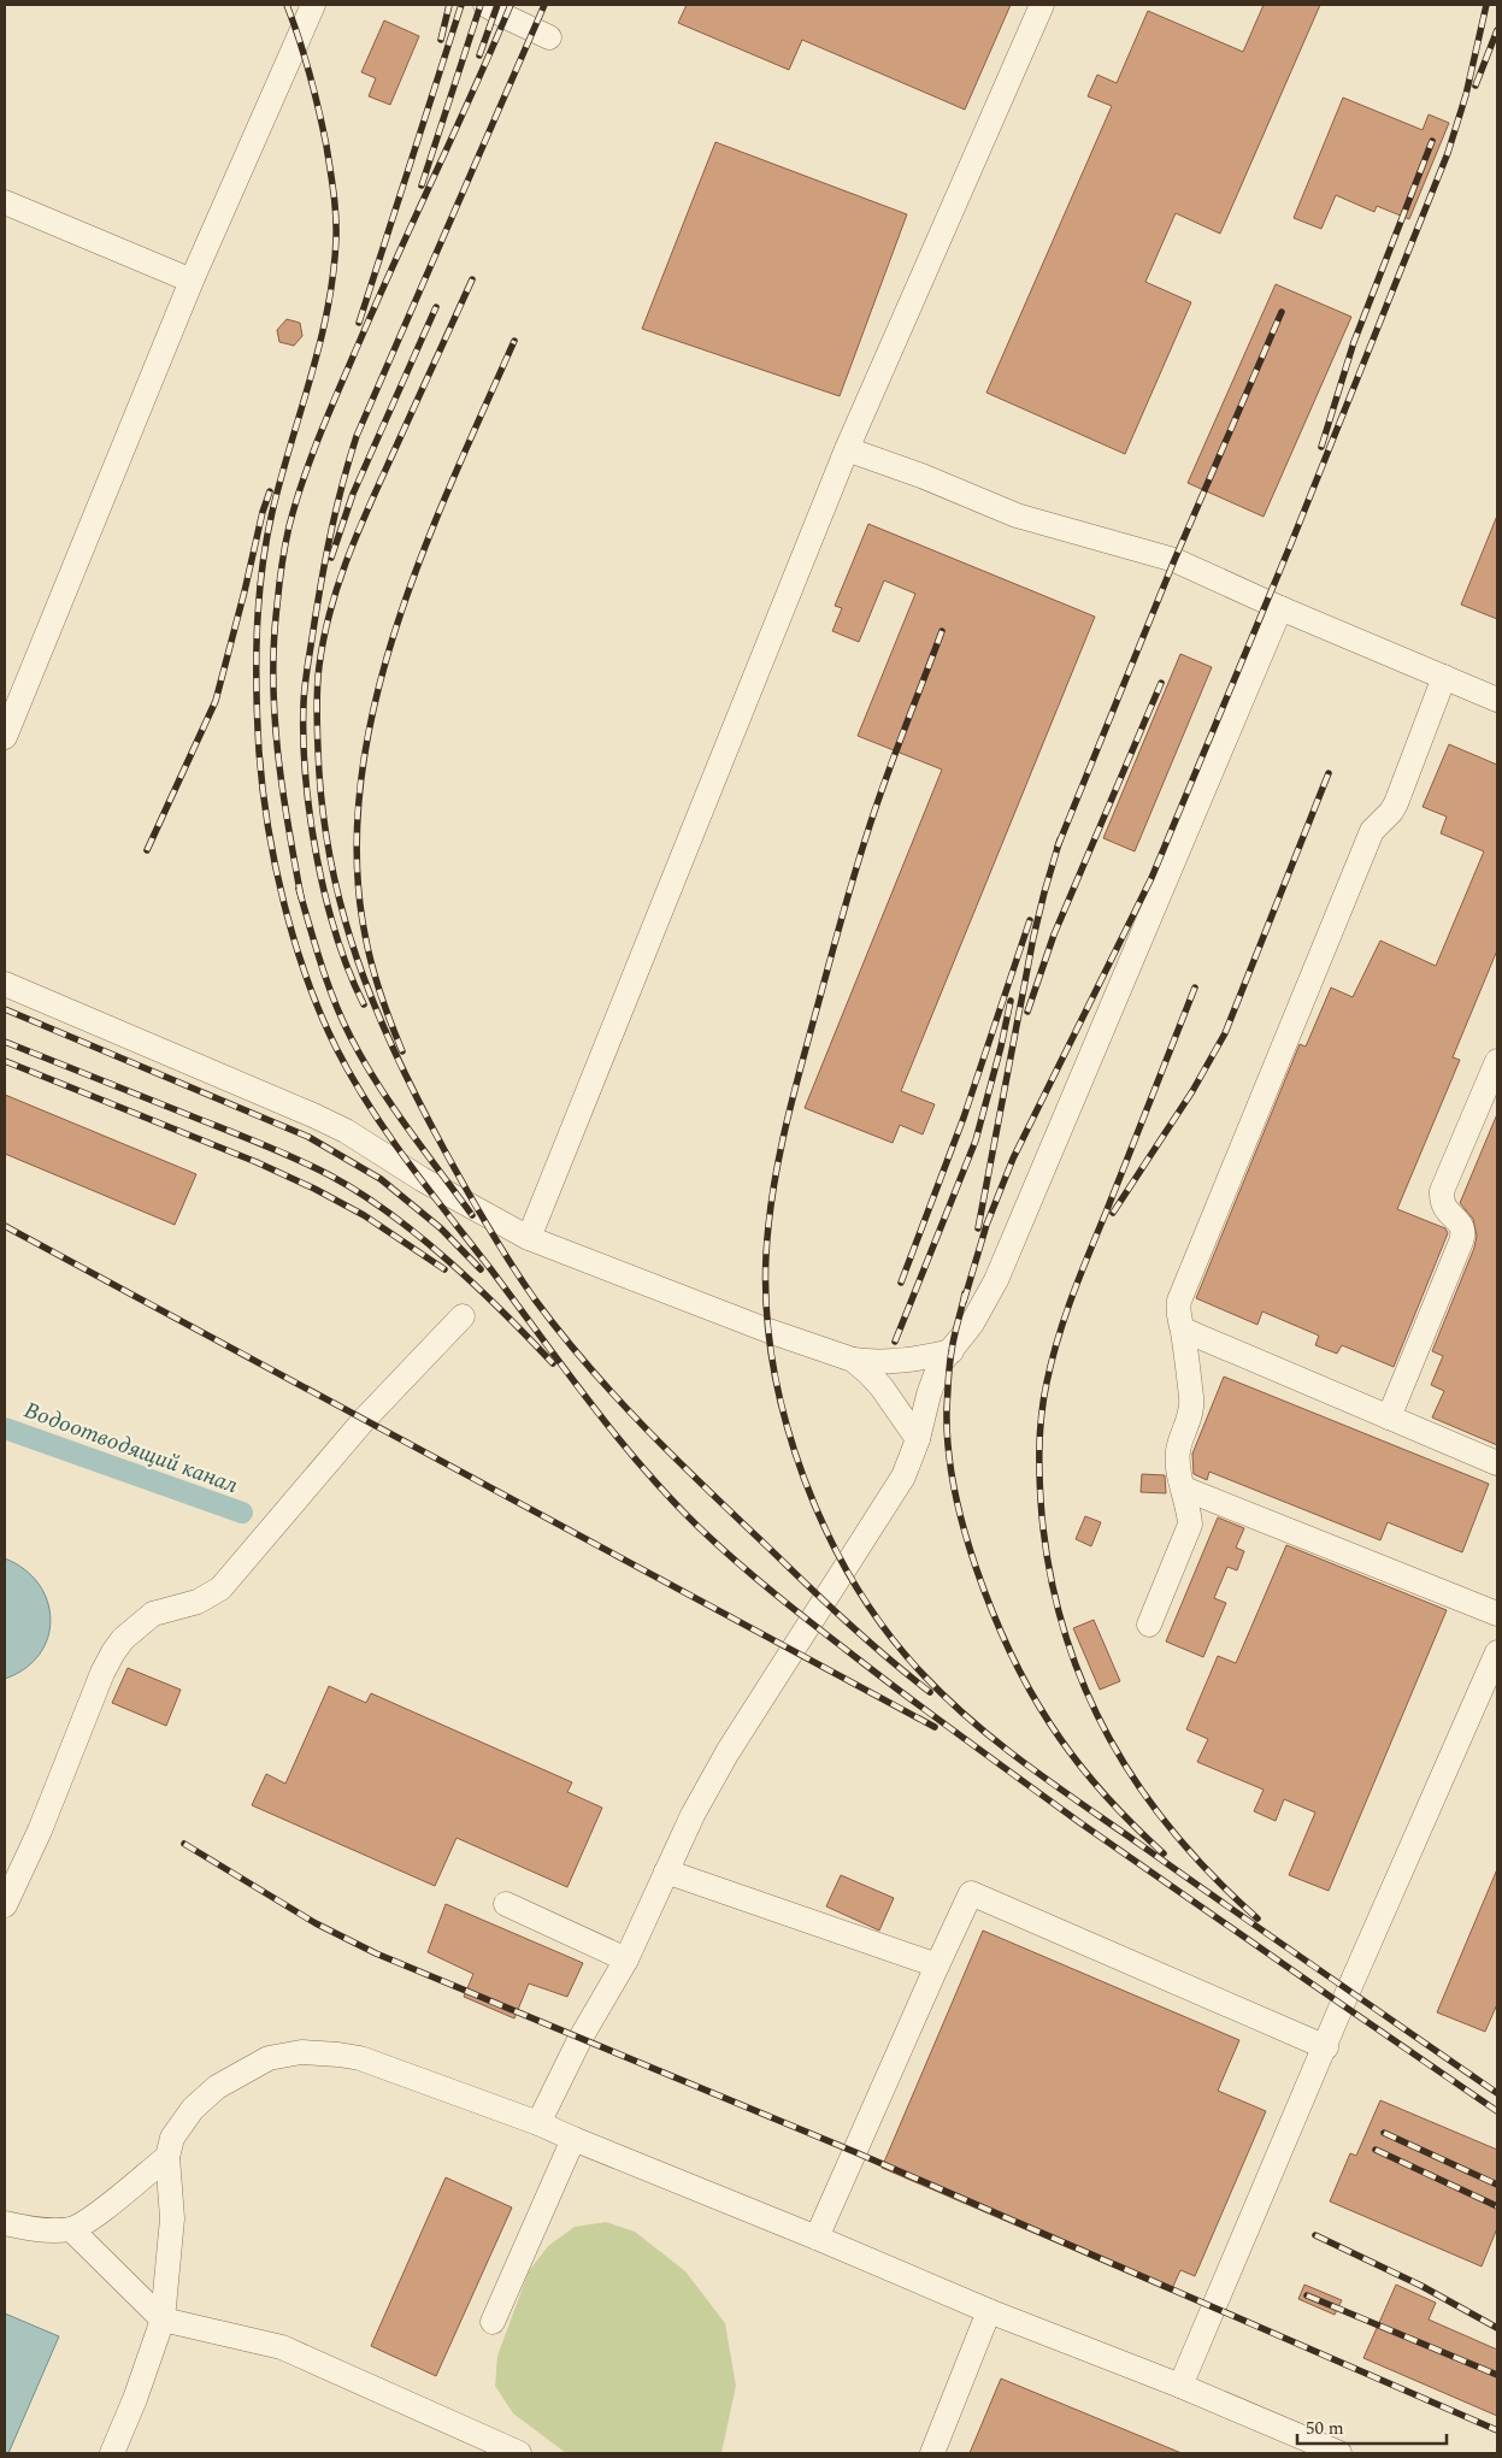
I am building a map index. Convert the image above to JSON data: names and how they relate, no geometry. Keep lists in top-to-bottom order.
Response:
{
  "water": ["Водоотводящий канал"],
  "scale_bar": "50 m"
}
